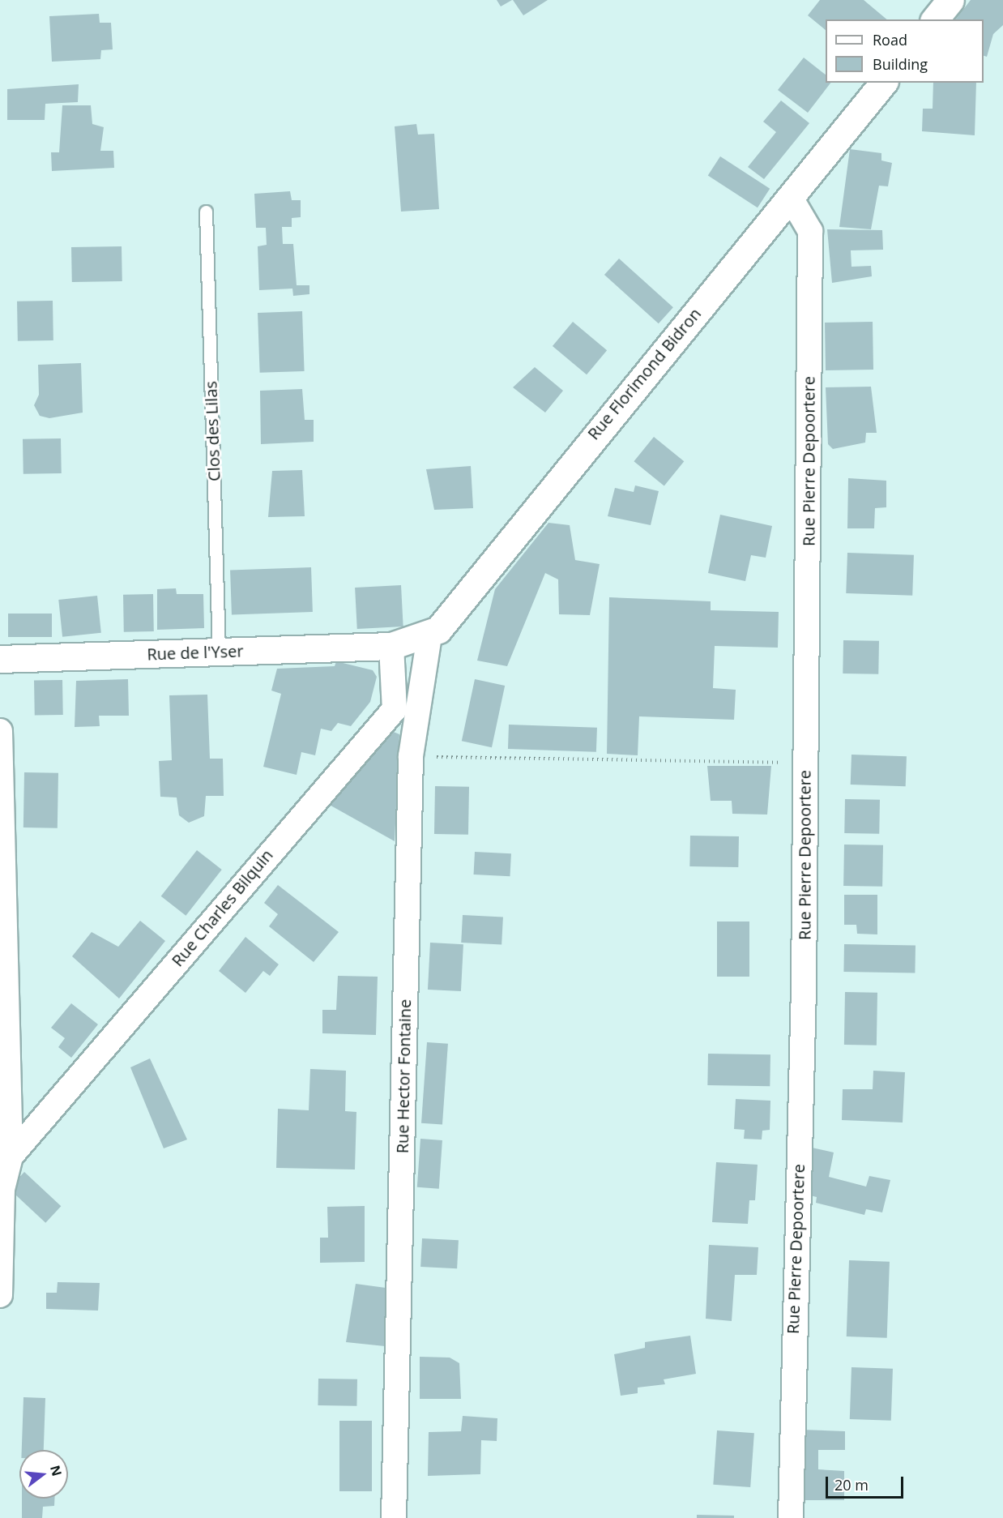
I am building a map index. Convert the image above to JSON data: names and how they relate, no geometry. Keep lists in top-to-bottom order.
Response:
{
  "streets": {
    "street": [
      "Rue Florimond Bidron",
      "Rue Pierre Depoortere",
      "Rue de l'Yser",
      "Rue Charles Bilquin",
      "Rue Hector Fontaine"
    ],
    "lane": ["Clos des Lilas"]
  },
  "crossings": [
    ["Rue Florimond Bidron", "Rue Pierre Depoortere"],
    ["Rue Florimond Bidron", "Rue Hector Fontaine"],
    ["Clos des Lilas", "Rue de l'Yser"],
    ["Rue Charles Bilquin", "Rue Hector Fontaine"]
  ],
  "legend": ["Road", "Building"],
  "scale_bar": "20 m",
  "north": "right"
}
